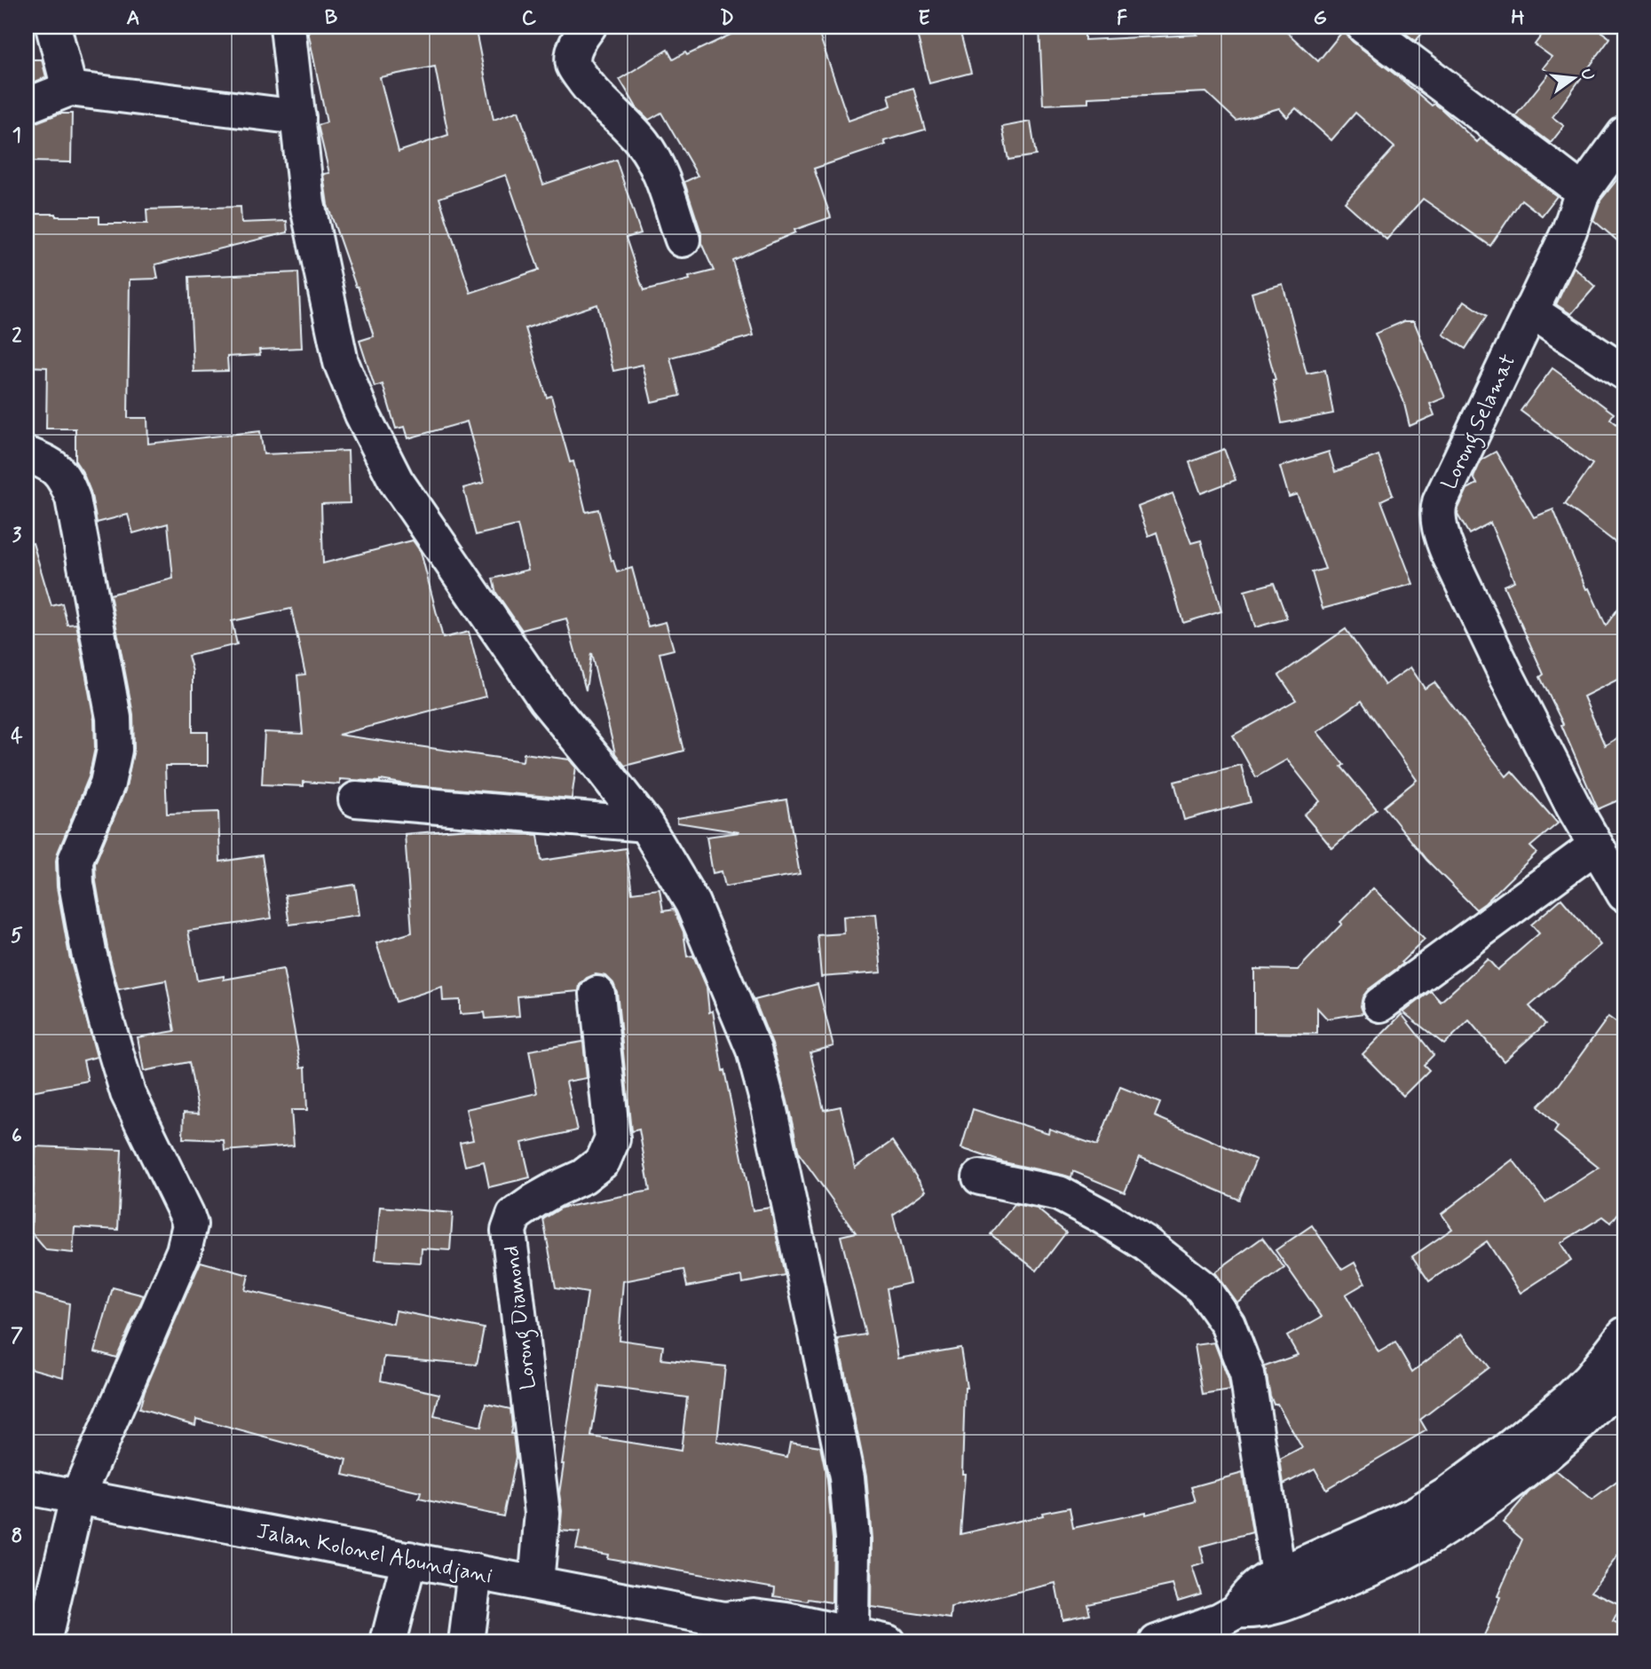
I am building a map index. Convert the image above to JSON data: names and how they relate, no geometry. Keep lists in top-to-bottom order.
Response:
{
  "streets": {
    "street": ["Lorong Selamat", "Lorong Diamond", "Jalan Kolonel Abundjani"]
  },
  "crossings": [
    ["Lorong Diamond", "Jalan Kolonel Abundjani"]
  ],
  "north": "right",
  "grid": {
    "columns": [
      "A",
      "B",
      "C",
      "D",
      "E",
      "F",
      "G",
      "H"
    ],
    "rows": [
      "1",
      "2",
      "3",
      "4",
      "5",
      "6",
      "7",
      "8"
    ]
  }
}
